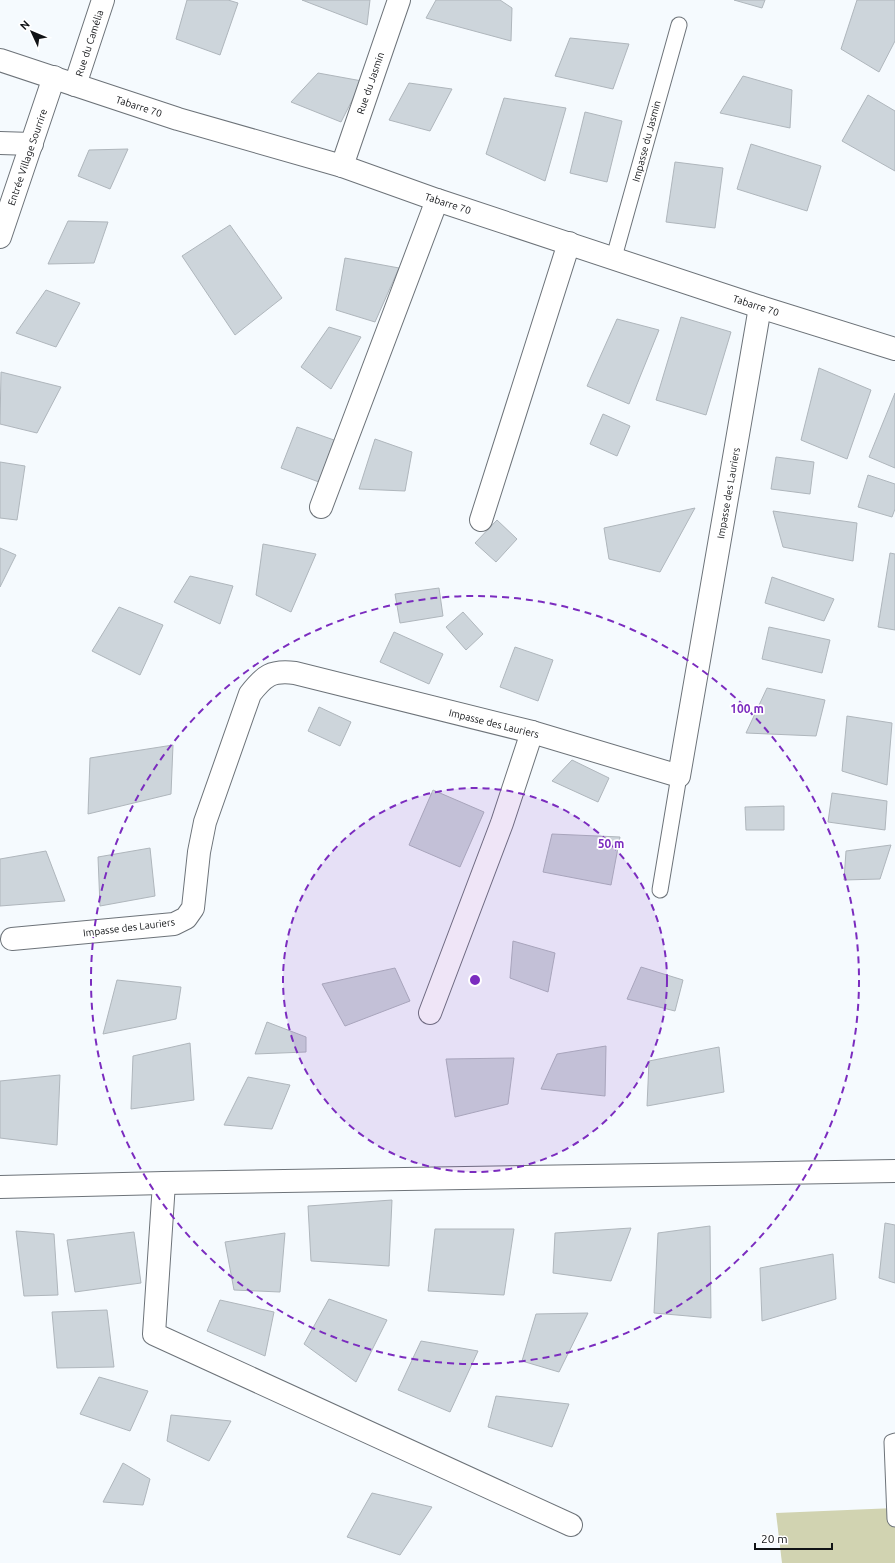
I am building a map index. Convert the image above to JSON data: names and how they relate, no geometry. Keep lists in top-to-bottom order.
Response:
{
  "streets": {
    "street": [
      "Rue du Camélia",
      "Rue du Jasmin",
      "Tabarre 70",
      "Entrée Village Sourrire",
      "Impasse des Lauriers"
    ],
    "lane": ["Impasse du Jasmin"]
  },
  "crossings": [
    ["Rue du Camélia", "Tabarre 70"],
    ["Rue du Jasmin", "Tabarre 70"],
    ["Tabarre 70", "Impasse du Jasmin"],
    ["Tabarre 70", "Entrée Village Sourrire"],
    ["Tabarre 70", "Impasse des Lauriers"]
  ],
  "scale_bar": "20 m",
  "north": "top left",
  "rings": ["100 m", "50 m"]
}
